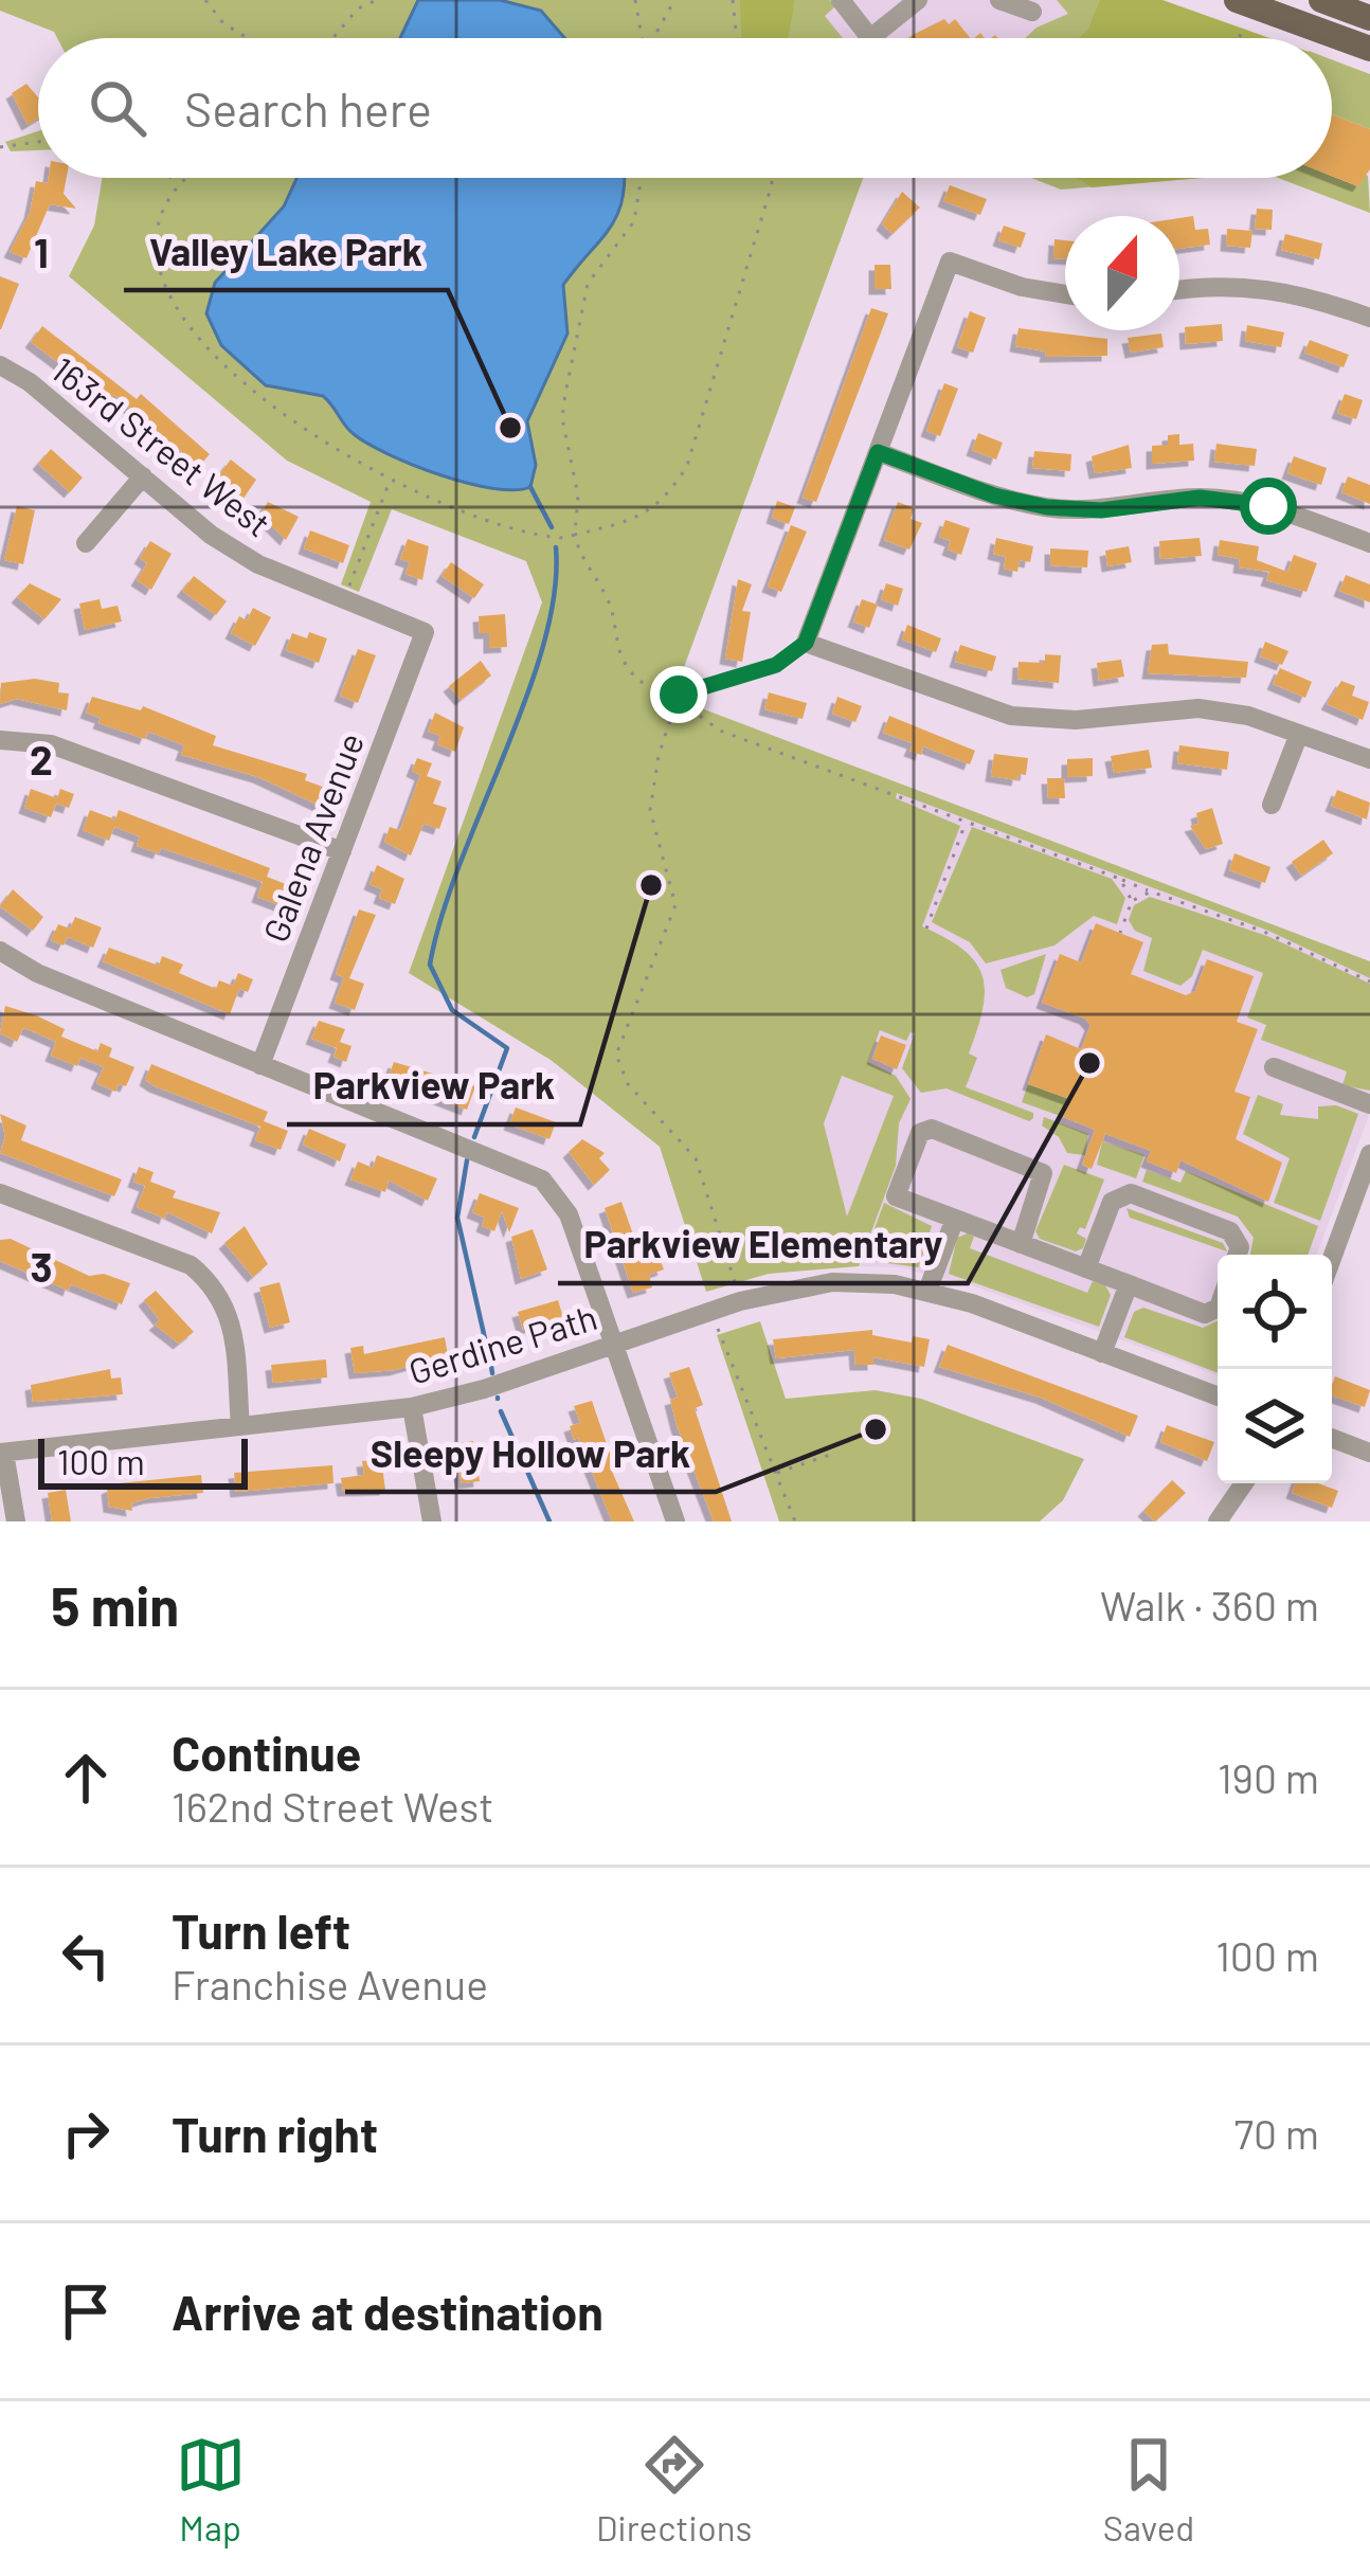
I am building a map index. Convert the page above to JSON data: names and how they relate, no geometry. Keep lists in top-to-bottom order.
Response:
{
  "streets": {
    "street": ["163rd Street West", "Galena Avenue", "Gerdine Path"]
  },
  "crossings": [
    ["163rd Street West", "Galena Avenue"]
  ],
  "places": [
    "Valley Lake Park",
    "Parkview Park",
    "Parkview Elementary",
    "Sleepy Hollow Park"
  ],
  "scale_bar": "100 m",
  "north": "top",
  "page": {
    "search": "Search here",
    "scale": "100 m",
    "heading": ["5 min", "Walk · 360 m"],
    "list": [
      ["Continue", "162nd Street West", "190 m"],
      ["Turn left", "Franchise Avenue", "100 m"],
      ["Turn right", "70 m"],
      "Arrive at destination"
    ],
    "nav": ["Map", "Directions", "Saved"]
  },
  "grid": {
    "rows": ["1", "2", "3"]
  }
}
